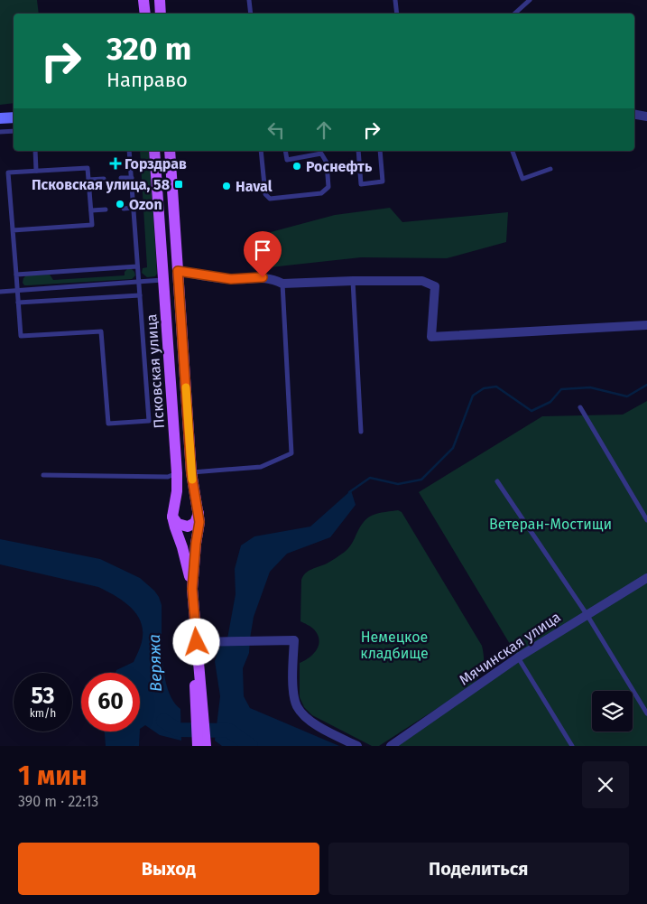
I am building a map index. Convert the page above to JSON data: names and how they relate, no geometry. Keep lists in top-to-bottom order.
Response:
{
  "streets": {
    "main road": ["Псковская улица"],
    "street": ["Мячинская улица"]
  },
  "water": ["Веряжа"],
  "parks": ["Ветеран-Мостищи", "Немецкое кладбище"],
  "places": {
    "health": ["Горздрав"],
    "other": ["Роснефть", "Haval", "Ozon"],
    "transit": ["Псковская улица, 58"]
  },
  "page": {
    "turn": ["320 m", "Направо"],
    "speed": "53 km/h",
    "limit": "60",
    "heading": ["1 мин", "390 m · 22:13"],
    "buttons": ["Выход", "Поделиться"]
  }
}
